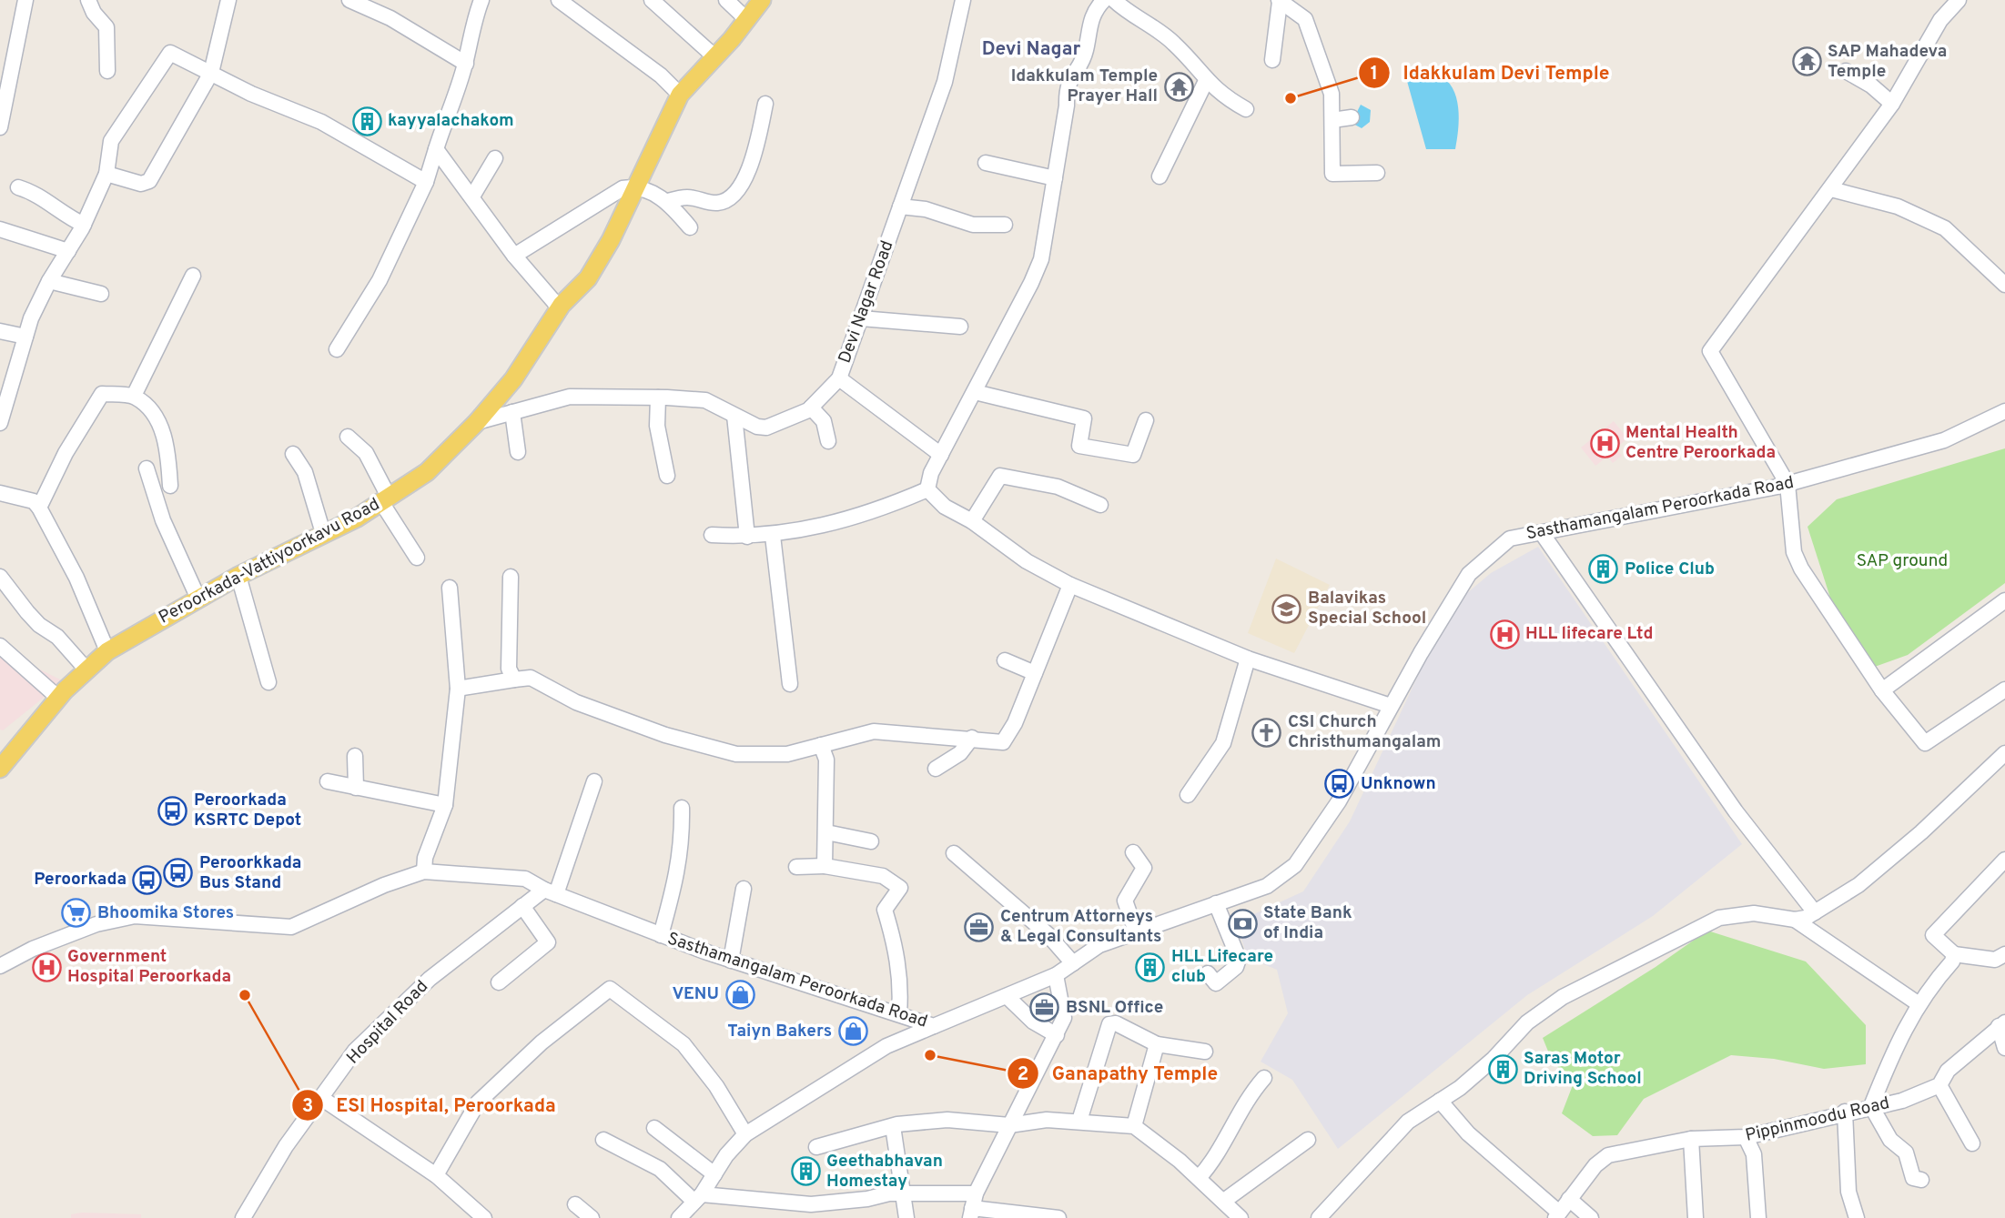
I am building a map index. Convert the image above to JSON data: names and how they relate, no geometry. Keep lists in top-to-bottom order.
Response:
{
  "streets": {
    "main road": ["Peroorkada-Vattiyoorkavu Road"],
    "street": [
      "Devi Nagar Road",
      "Sasthamangalam Peroorkada Road",
      "Hospital Road",
      "Pippinmoodu Road"
    ]
  },
  "crossings": [
    ["Devi Nagar Road", "Peroorkada-Vattiyoorkavu Road"],
    ["Sasthamangalam Peroorkada Road", "Hospital Road"]
  ],
  "districts": ["Devi Nagar"],
  "parks": ["SAP ground"],
  "places": {
    "temple": ["SAP Mahadeva Temple", "Idakkulam Temple Prayer Hall"],
    "other": ["Idakkulam Devi Temple", "ESI Hospital, Peroorkada", "Ganapathy Temple"],
    "building": [
      "kayyalachakom",
      "Police Club",
      "HLL Lifecare club",
      "Saras Motor Driving School",
      "Geethabhavan Homestay"
    ],
    "hospital": ["Mental Health Centre Peroorkada", "HLL lifecare Ltd", "Government Hospital Peroorkada"],
    "school or university": ["Balavikas Special School"],
    "church": ["CSI Church Christhumangalam"],
    "bus stop": [
      "Unknown",
      "Peroorkada KSRTC Depot",
      "Peroorkkada Bus Stand",
      "Peroorkada"
    ],
    "supermarket": ["Bhoomika Stores"],
    "bank": ["State Bank of India"],
    "office": ["Centrum Attorneys & Legal Consultants", "BSNL Office"],
    "shop": ["VENU", "Taiyn Bakers"]
  }
}
